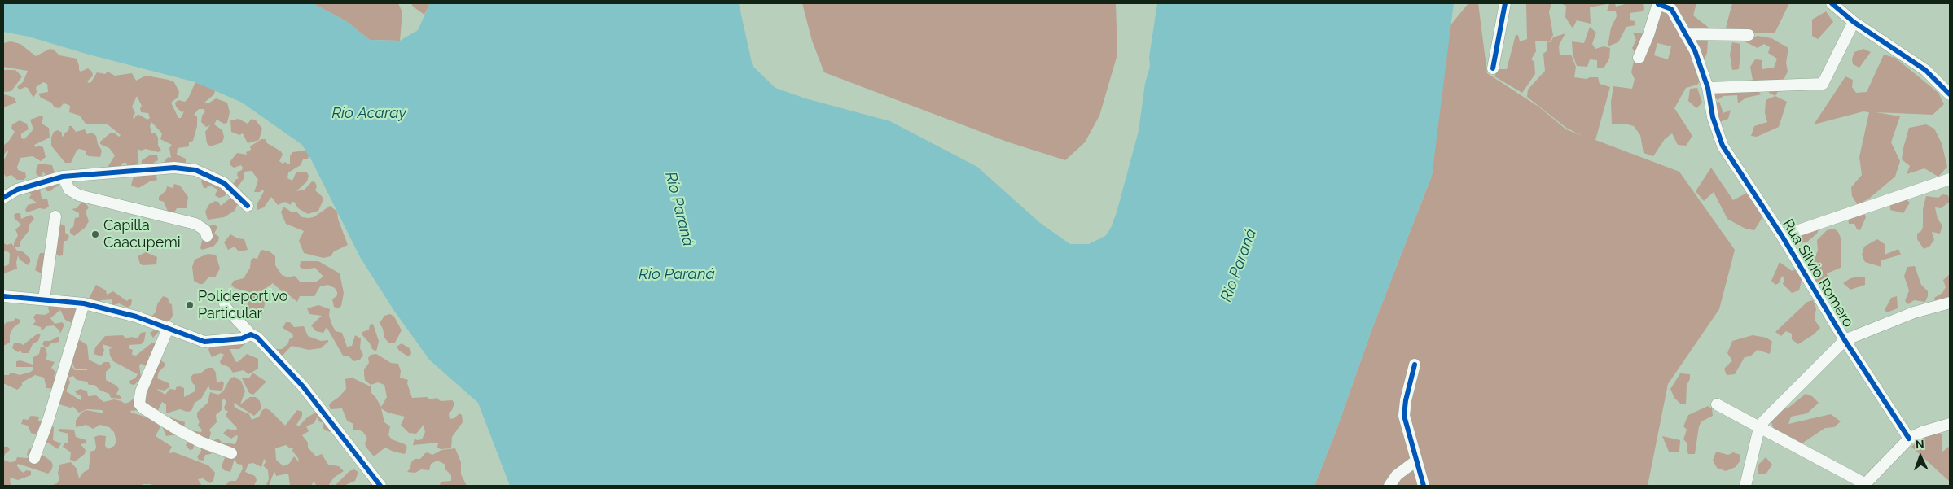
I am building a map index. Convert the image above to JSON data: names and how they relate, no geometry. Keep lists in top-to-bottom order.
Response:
{
  "streets": {
    "street": ["Rua Silvio Romero"]
  },
  "water": ["Río Acaray", "Río Paraná", "Rio Paraná"],
  "places": ["Capilla Caacupemi", "Polideportivo Particular"],
  "north": "top"
}
